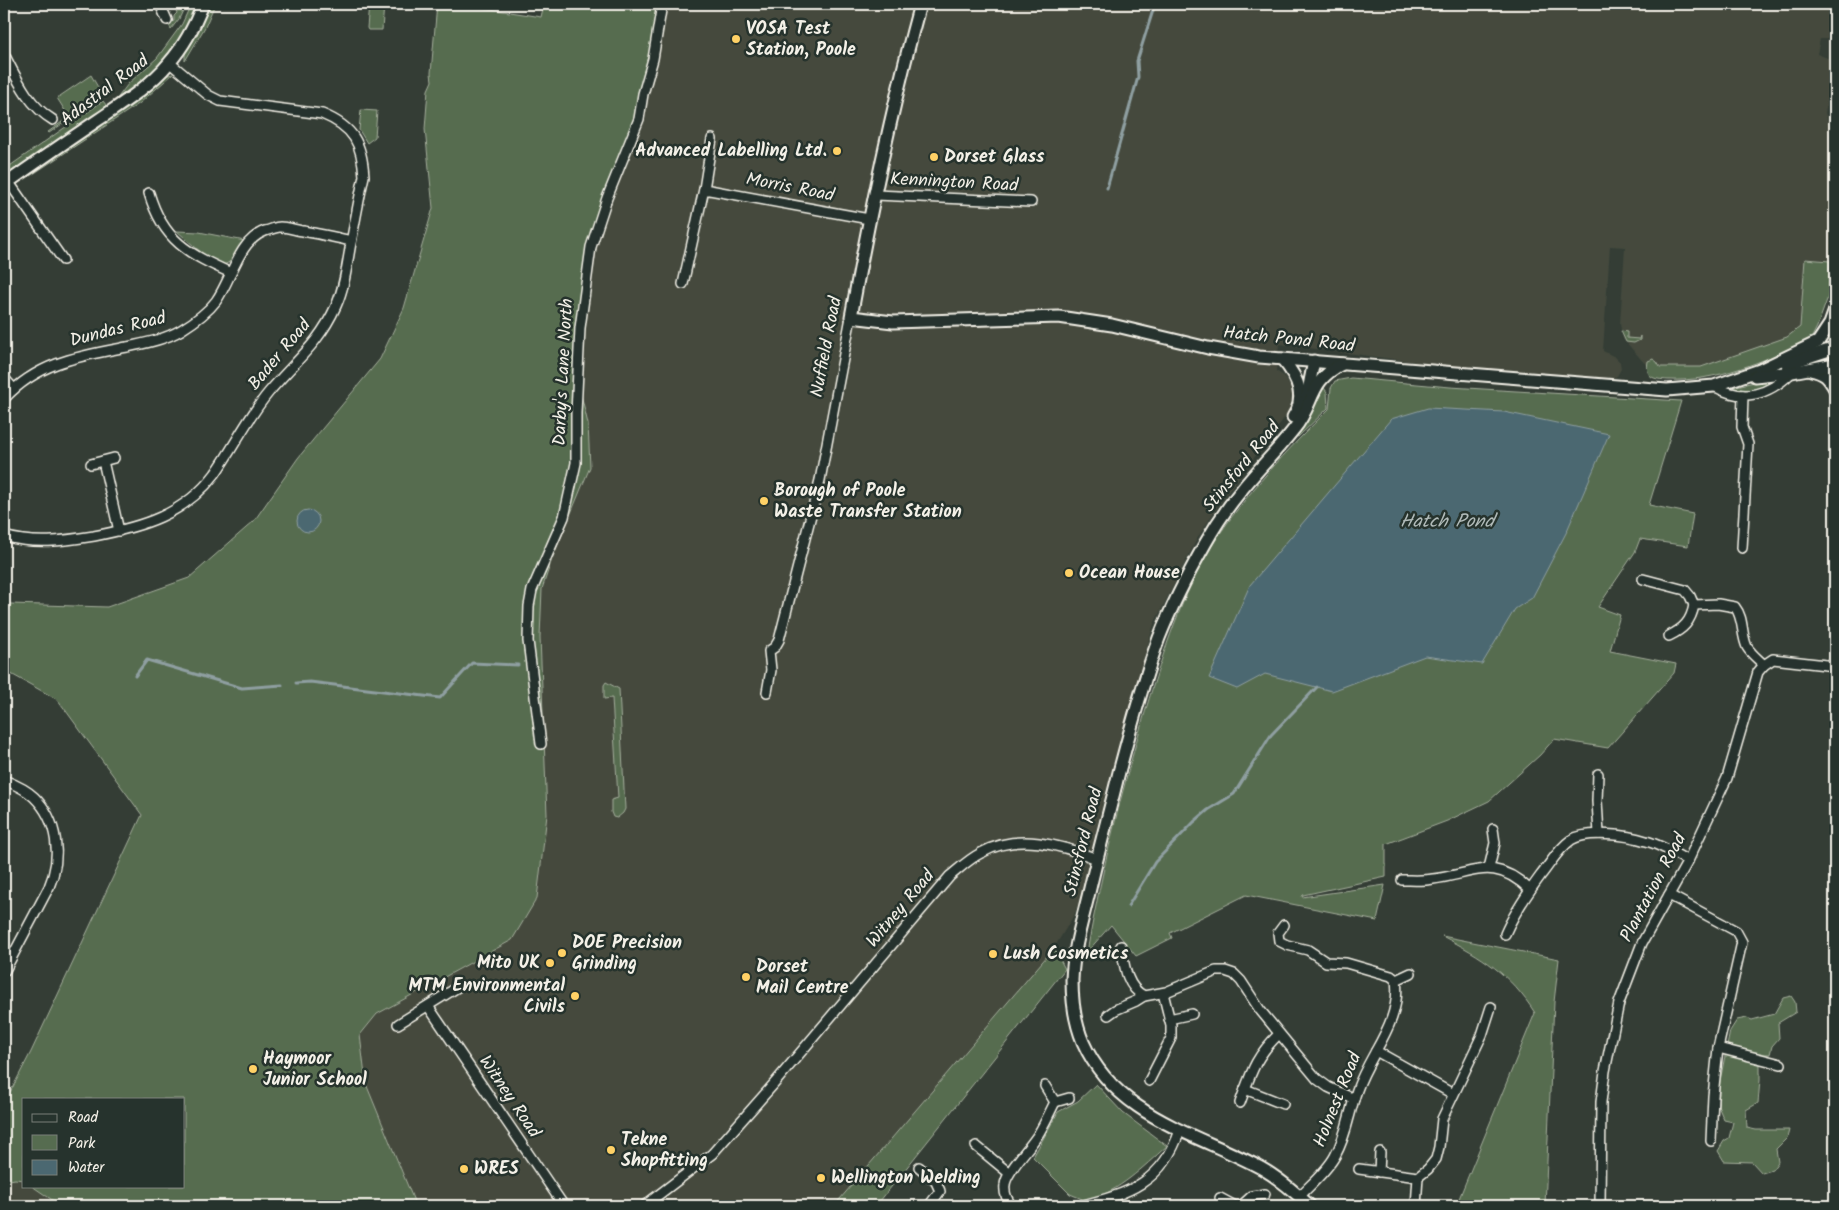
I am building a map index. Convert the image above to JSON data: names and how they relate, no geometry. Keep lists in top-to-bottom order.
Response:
{
  "streets": {
    "street": [
      "Adastral Road",
      "Kennington Road",
      "Morris Road",
      "Dundas Road",
      "Hatch Pond Road",
      "Nuffield Road",
      "Bader Road",
      "Darby's Lane North",
      "Stinsford Road",
      "Plantation Road",
      "Witney Road",
      "Holnest Road"
    ]
  },
  "crossings": [
    ["Adastral Road", "Bader Road"],
    ["Kennington Road", "Nuffield Road"],
    ["Morris Road", "Nuffield Road"],
    ["Dundas Road", "Bader Road"],
    ["Hatch Pond Road", "Nuffield Road"],
    ["Hatch Pond Road", "Stinsford Road"],
    ["Stinsford Road", "Witney Road"],
    ["Stinsford Road", "Holnest Road"]
  ],
  "water": ["Hatch Pond"],
  "places": [
    "VOSA Test Station, Poole",
    "Advanced Labelling Ltd.",
    "Dorset Glass",
    "Borough of Poole Waste Transfer Station",
    "Ocean House",
    "DOE Precision Grinding",
    "Lush Cosmetics",
    "Mito UK",
    "Dorset Mail Centre",
    "MTM Environmental Civils",
    "Haymoor Junior School",
    "Tekne Shopfitting",
    "WRES",
    "Wellington Welding"
  ],
  "legend": ["Road", "Park", "Water"]
}
